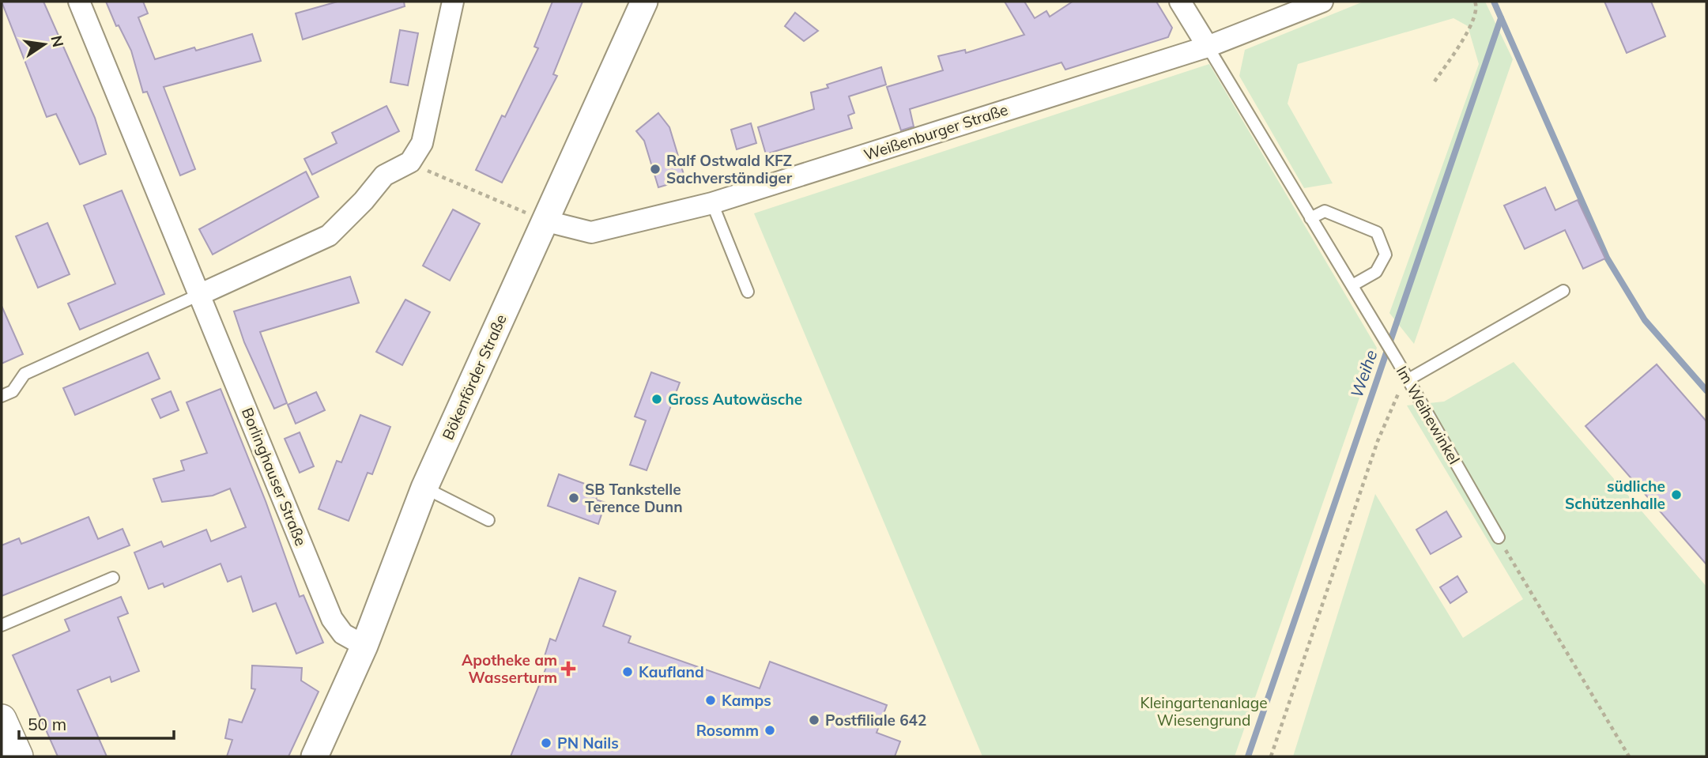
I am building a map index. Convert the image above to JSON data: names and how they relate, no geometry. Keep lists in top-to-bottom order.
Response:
{
  "streets": {
    "street": ["Weißenburger Straße", "Bökenförder Straße", "Borlinghauser Straße"],
    "lane": ["Im Weihewinkel"]
  },
  "crossings": [
    ["Weißenburger Straße", "Bökenförder Straße"],
    ["Weißenburger Straße", "Im Weihewinkel"],
    ["Bökenförder Straße", "Borlinghauser Straße"]
  ],
  "water": ["Weihe"],
  "parks": ["Kleingartenanlage Wiesengrund"],
  "places": {
    "other": [
      "Ralf Ostwald KFZ Sachverständiger",
      "Gross Autowäsche",
      "südliche Schützenhalle",
      "SB Tankstelle Terence Dunn",
      "Kaufland",
      "Kamps",
      "Postfiliale 642",
      "Rosomm",
      "PN Nails"
    ],
    "health": ["Apotheke am Wasserturm"]
  },
  "scale_bar": "50 m",
  "north": "right"
}
